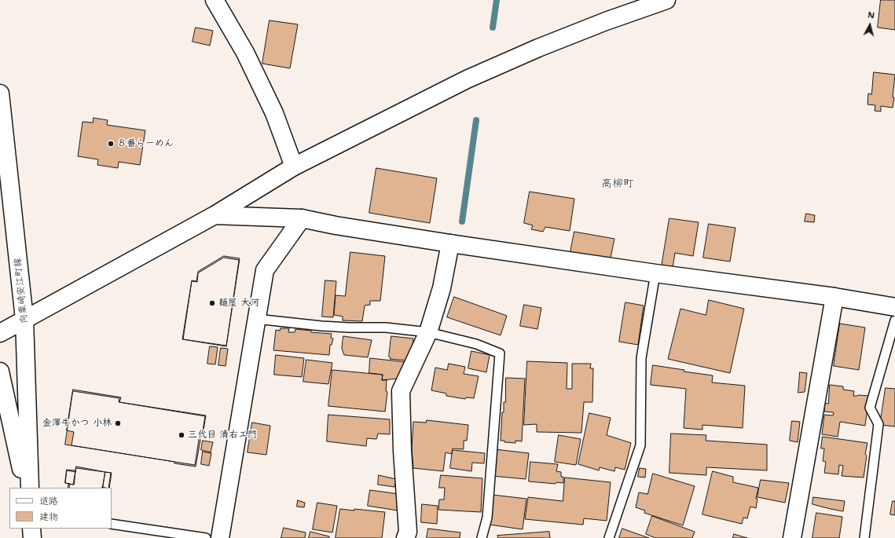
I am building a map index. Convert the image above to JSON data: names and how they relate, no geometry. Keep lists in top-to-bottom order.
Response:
{
  "streets": {
    "street": ["向粟崎安江町線"]
  },
  "districts": ["高柳町"],
  "places": [
    "８番らーめん",
    "麺屋 大河",
    "金澤牛かつ 小林",
    "三代目 清右エ門"
  ],
  "legend": ["道路", "建物"],
  "north": "top"
}
